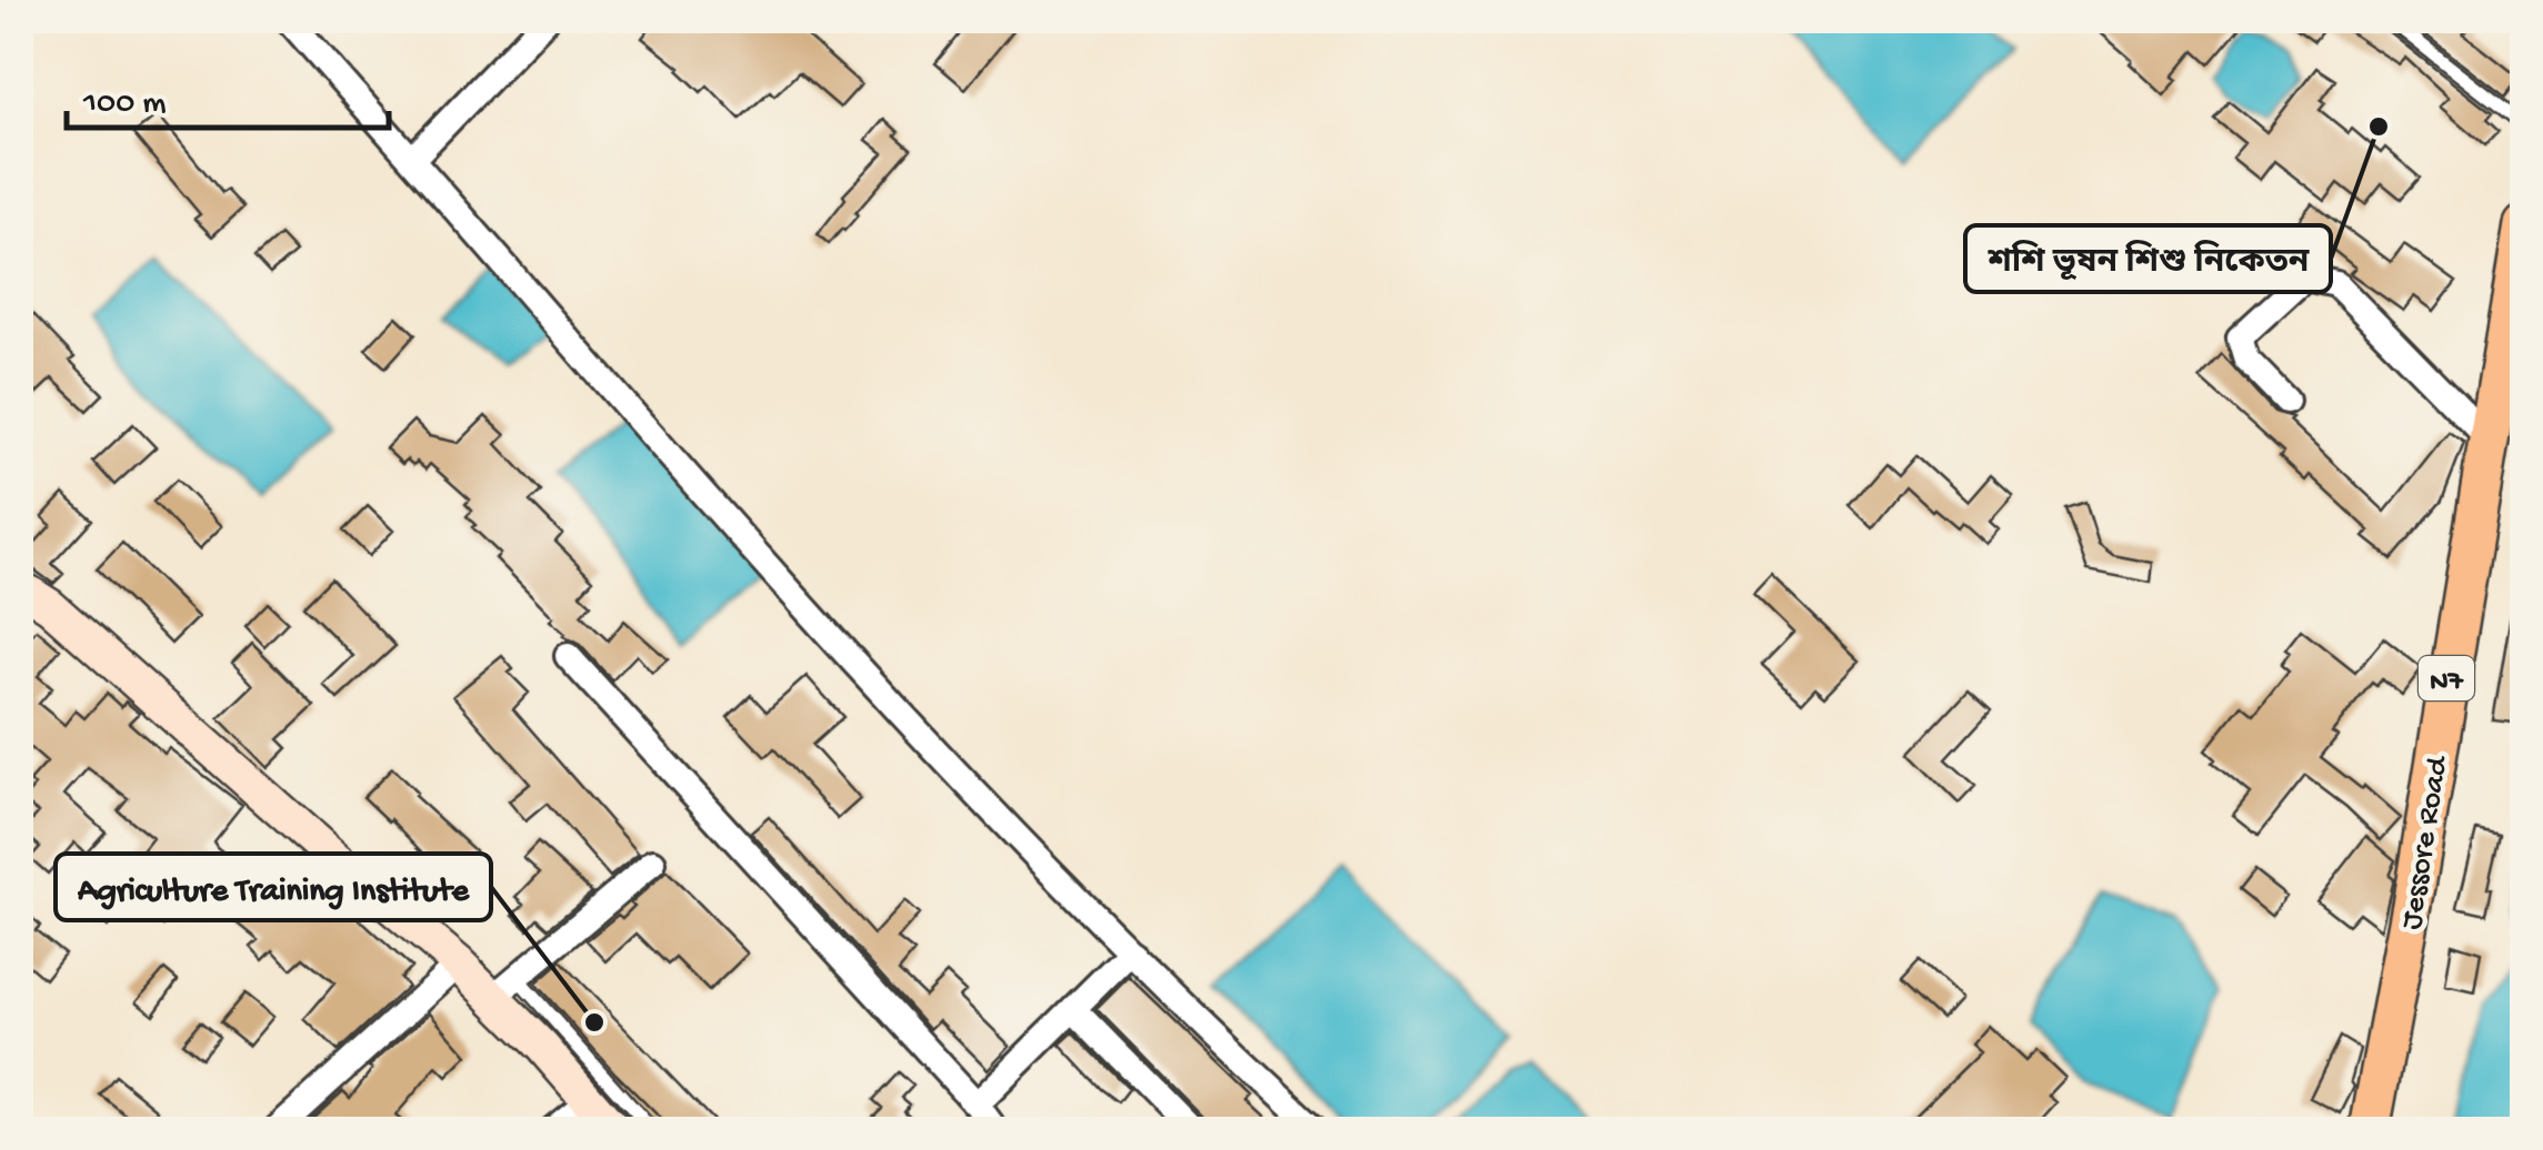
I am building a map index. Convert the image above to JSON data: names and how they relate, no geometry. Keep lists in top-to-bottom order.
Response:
{
  "streets": {
    "highway": ["N7", "Jessore Road"]
  },
  "places": ["শশি ভূষন শিশু নিকেতন", "Agriculture Training Institute"],
  "scale_bar": "100 m"
}
